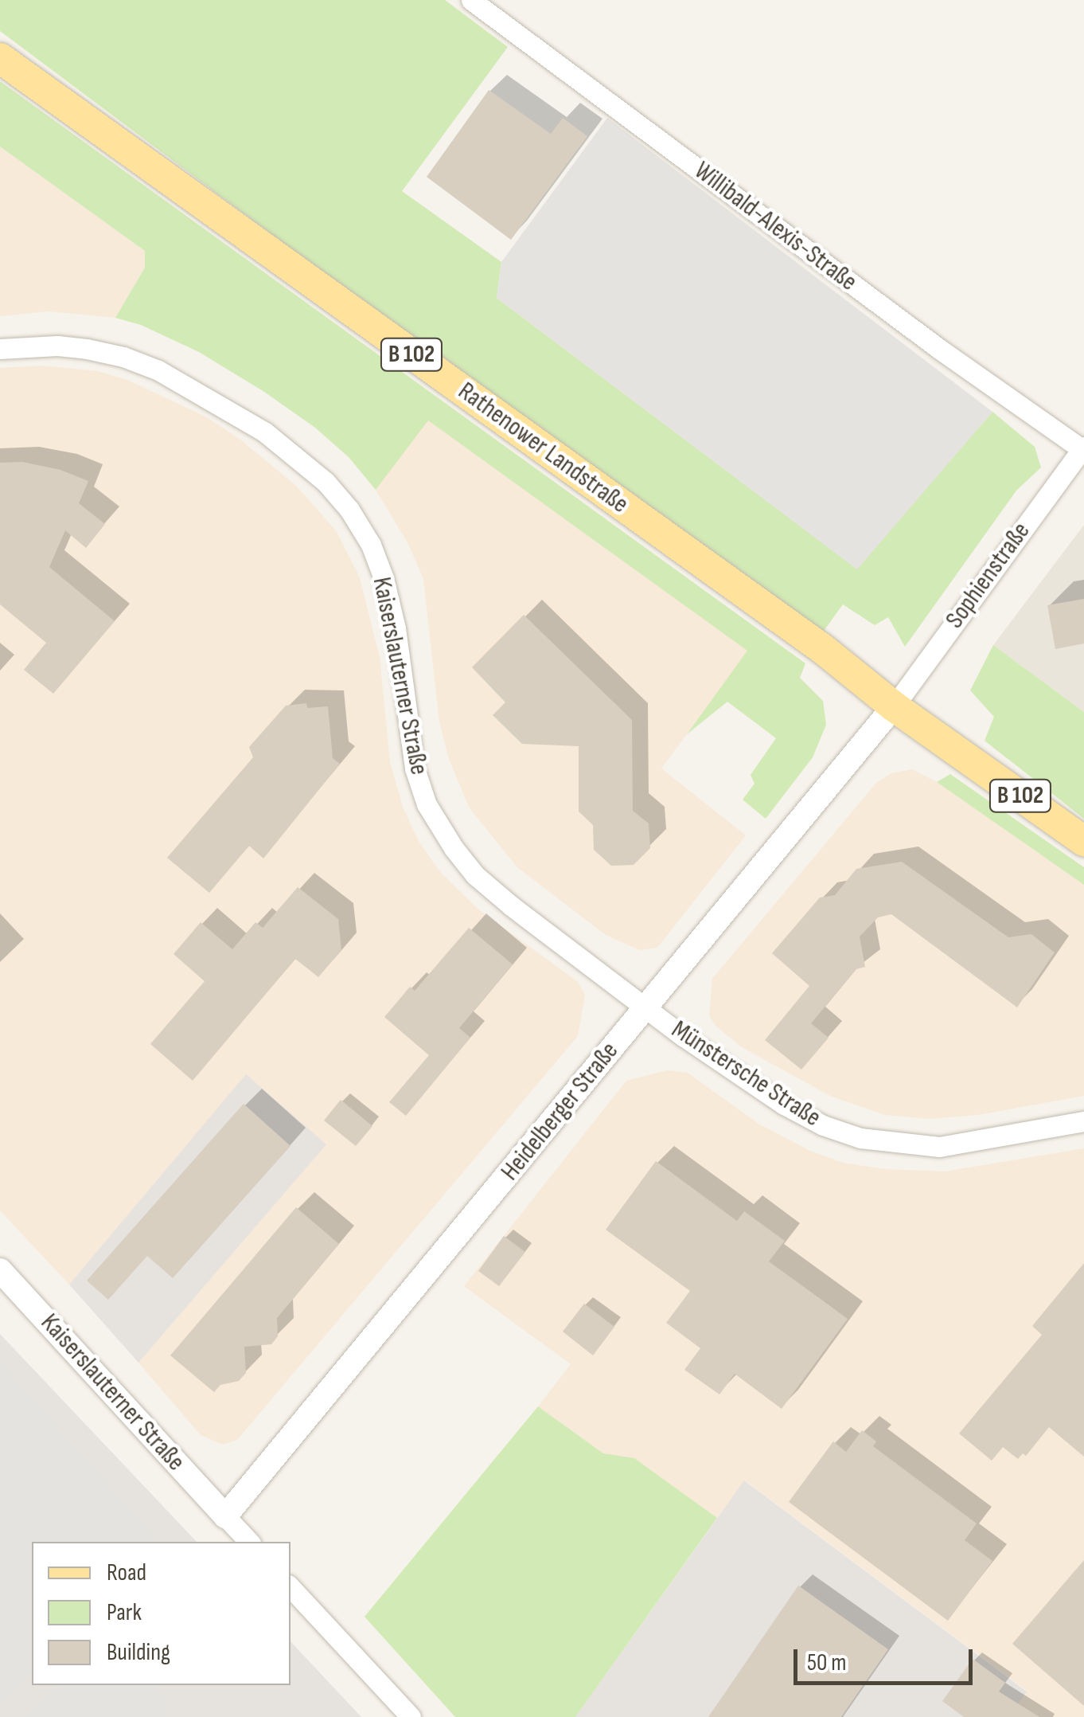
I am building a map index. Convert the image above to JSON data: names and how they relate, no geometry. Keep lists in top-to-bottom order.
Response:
{
  "streets": {
    "main road": ["B 102", "Rathenower Landstraße"],
    "street": [
      "Willibald-Alexis-Straße",
      "Sophienstraße",
      "Kaiserslauterner Straße",
      "Münstersche Straße",
      "Heidelberger Straße"
    ]
  },
  "crossings": [
    ["Willibald-Alexis-Straße", "Sophienstraße"],
    ["Rathenower Landstraße", "Sophienstraße"],
    ["Rathenower Landstraße", "Heidelberger Straße"],
    ["Sophienstraße", "Heidelberger Straße"],
    ["Kaiserslauterner Straße", "Münstersche Straße"],
    ["Kaiserslauterner Straße", "Heidelberger Straße"],
    ["Münstersche Straße", "Heidelberger Straße"]
  ],
  "legend": ["Road", "Park", "Building"],
  "scale_bar": "50 m"
}
